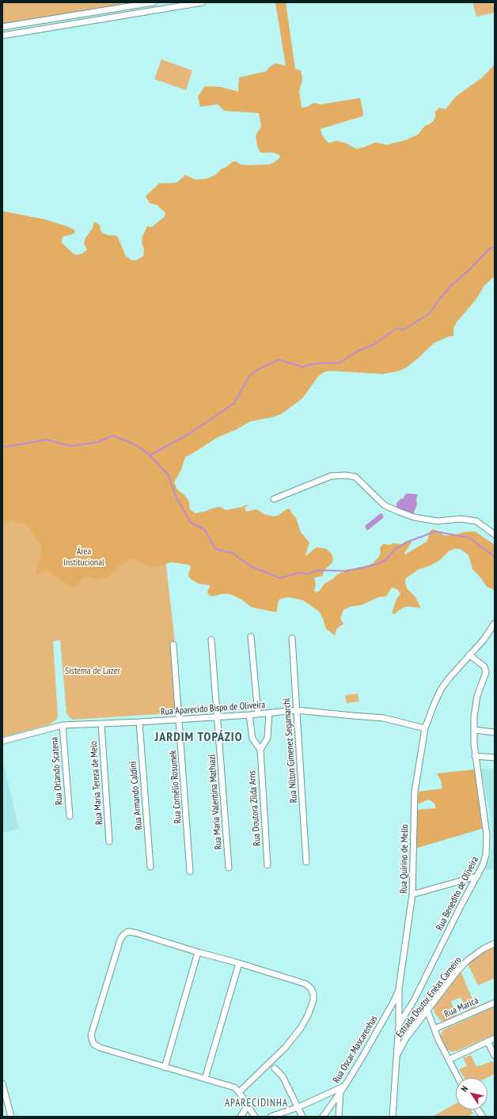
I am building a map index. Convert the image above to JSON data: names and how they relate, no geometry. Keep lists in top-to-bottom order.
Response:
{
  "streets": {
    "street": [
      "Rua Aparecido Bispo de Oliveira",
      "Rua Nilton Gimenez Segamarchi",
      "Rua Orlando Scatena",
      "Rua Maria Tereza de Melo",
      "Rua Cornélio Rosumek",
      "Rua Armando Caldini",
      "Rua Maria Valentina Mathiazi",
      "Rua Doutora Zilda Arns",
      "Rua Quirino de Mello",
      "Rua Benedito de Oliveira",
      "Estrada Doutor Enéas Carneiro",
      "Rua Maricá",
      "Rua Oscar Mascarenhas"
    ]
  },
  "crossings": [
    ["Rua Aparecido Bispo de Oliveira", "Rua Nilton Gimenez Segamarchi"],
    ["Rua Aparecido Bispo de Oliveira", "Rua Orlando Scatena"],
    ["Rua Aparecido Bispo de Oliveira", "Rua Maria Tereza de Melo"],
    ["Rua Aparecido Bispo de Oliveira", "Rua Cornélio Rosumek"],
    ["Rua Aparecido Bispo de Oliveira", "Rua Armando Caldini"],
    ["Rua Aparecido Bispo de Oliveira", "Rua Maria Valentina Mathiazi"],
    ["Rua Aparecido Bispo de Oliveira", "Rua Doutora Zilda Arns"],
    ["Rua Aparecido Bispo de Oliveira", "Rua Quirino de Mello"],
    ["Rua Quirino de Mello", "Rua Benedito de Oliveira"],
    ["Rua Quirino de Mello", "Estrada Doutor Enéas Carneiro"],
    ["Rua Quirino de Mello", "Rua Oscar Mascarenhas"]
  ],
  "districts": ["JARDIM TOPÁZIO", "APARECIDINHA"],
  "parks": ["Área Institucional", "Sistema de Lazer"],
  "north": "top left"
}
